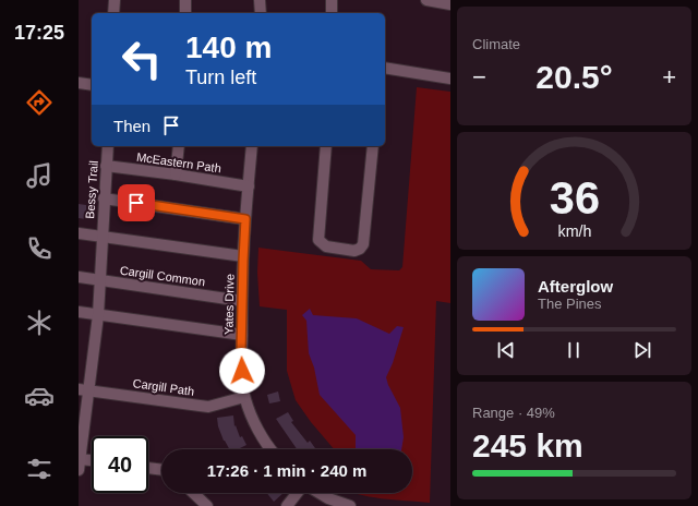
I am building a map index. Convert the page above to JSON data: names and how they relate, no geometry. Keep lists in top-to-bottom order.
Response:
{
  "streets": {
    "street": [
      "McEastern Path",
      "Bessy Trail",
      "Cargill Common",
      "Yates Drive",
      "Cargill Path"
    ]
  },
  "crossings": [
    ["McEastern Path", "Bessy Trail"],
    ["McEastern Path", "Yates Drive"],
    ["Bessy Trail", "Cargill Common"],
    ["Bessy Trail", "Cargill Path"],
    ["Cargill Common", "Yates Drive"],
    ["Yates Drive", "Cargill Path"]
  ],
  "page": {
    "tabs": "17:25",
    "tile": [
      "Climate",
      ["Range · 49%", "245 km"]
    ],
    "turn": ["140 m", "Turn left"],
    "heat": ["−", "20.5°", "+"],
    "then": "Then",
    "song": ["Afterglow", "The Pines"],
    "limit": "40",
    "trip": "17:26 · 1 min · 240 m",
    "gauge": ["36", "km/h"]
  }
}
